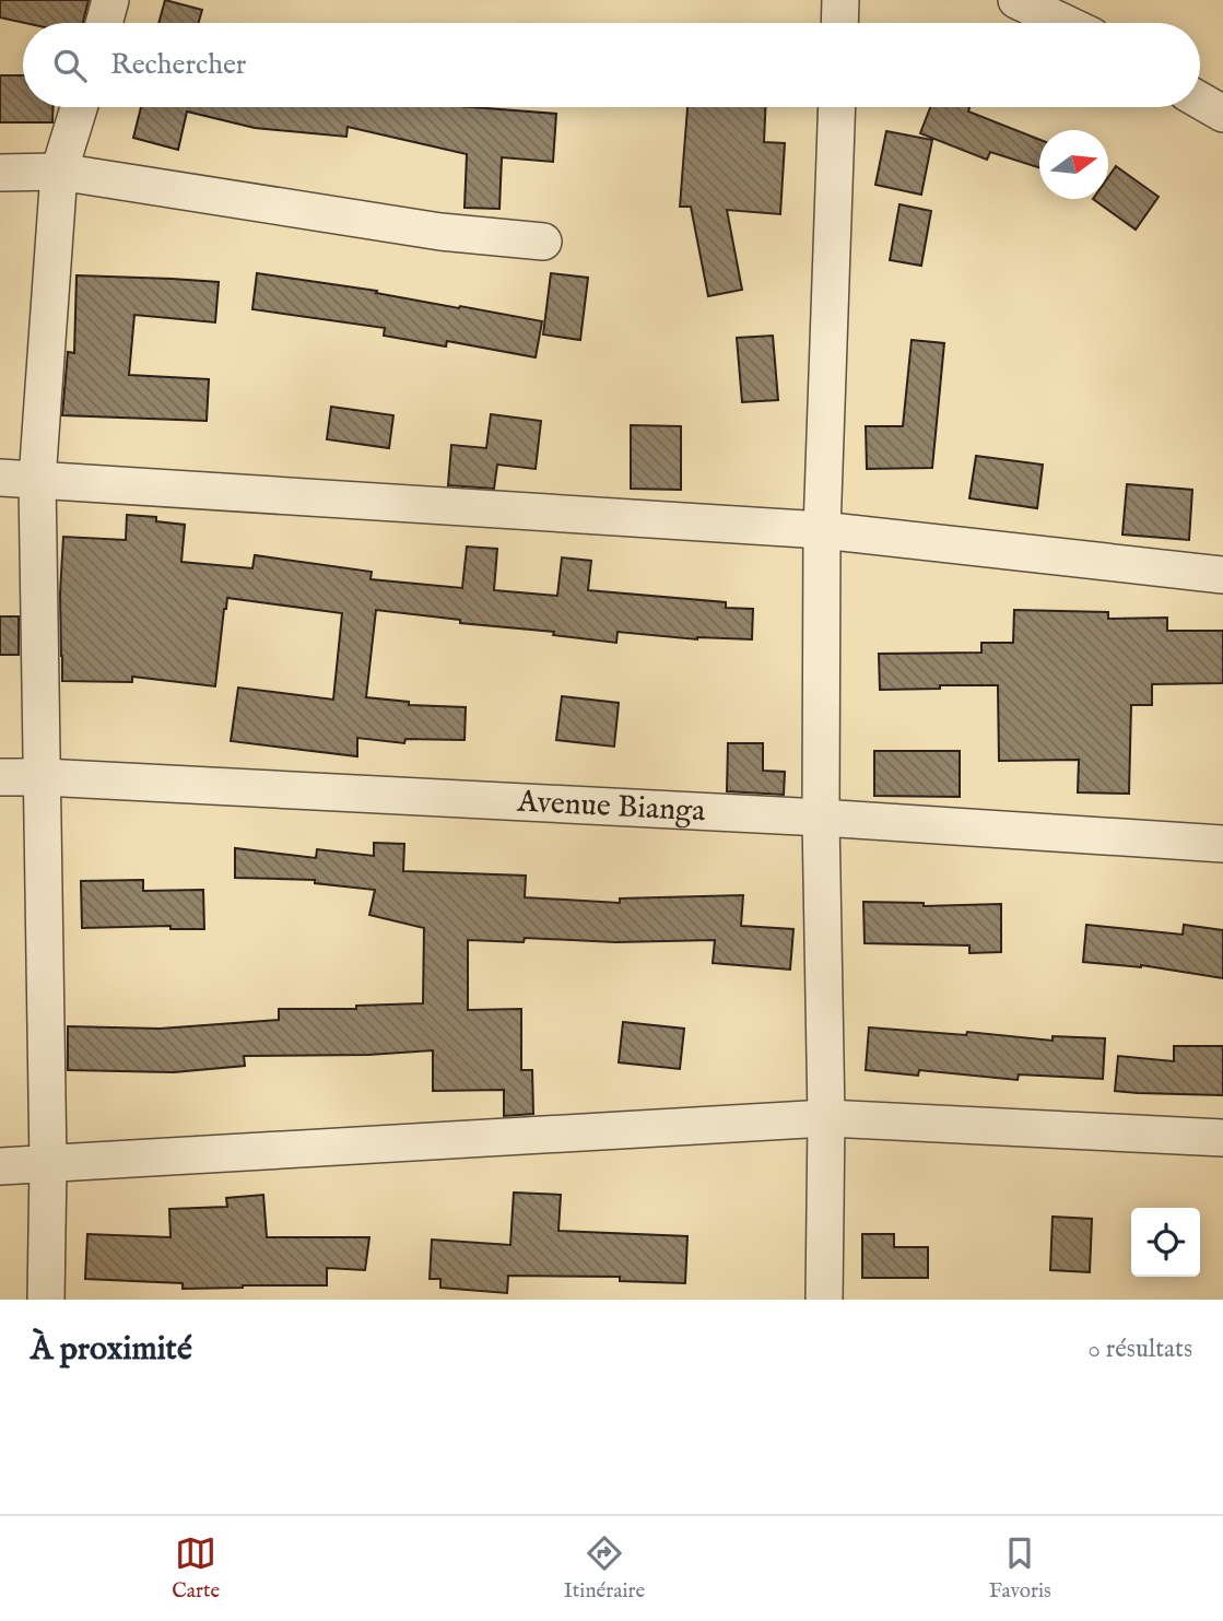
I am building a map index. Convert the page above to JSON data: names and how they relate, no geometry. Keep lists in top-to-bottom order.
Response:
{
  "streets": {
    "street": ["Avenue Bianga"]
  },
  "north": "right",
  "page": {
    "search": "Rechercher",
    "heading": ["À proximité", "0 résultats"],
    "nav": ["Carte", "Itinéraire", "Favoris"]
  }
}
